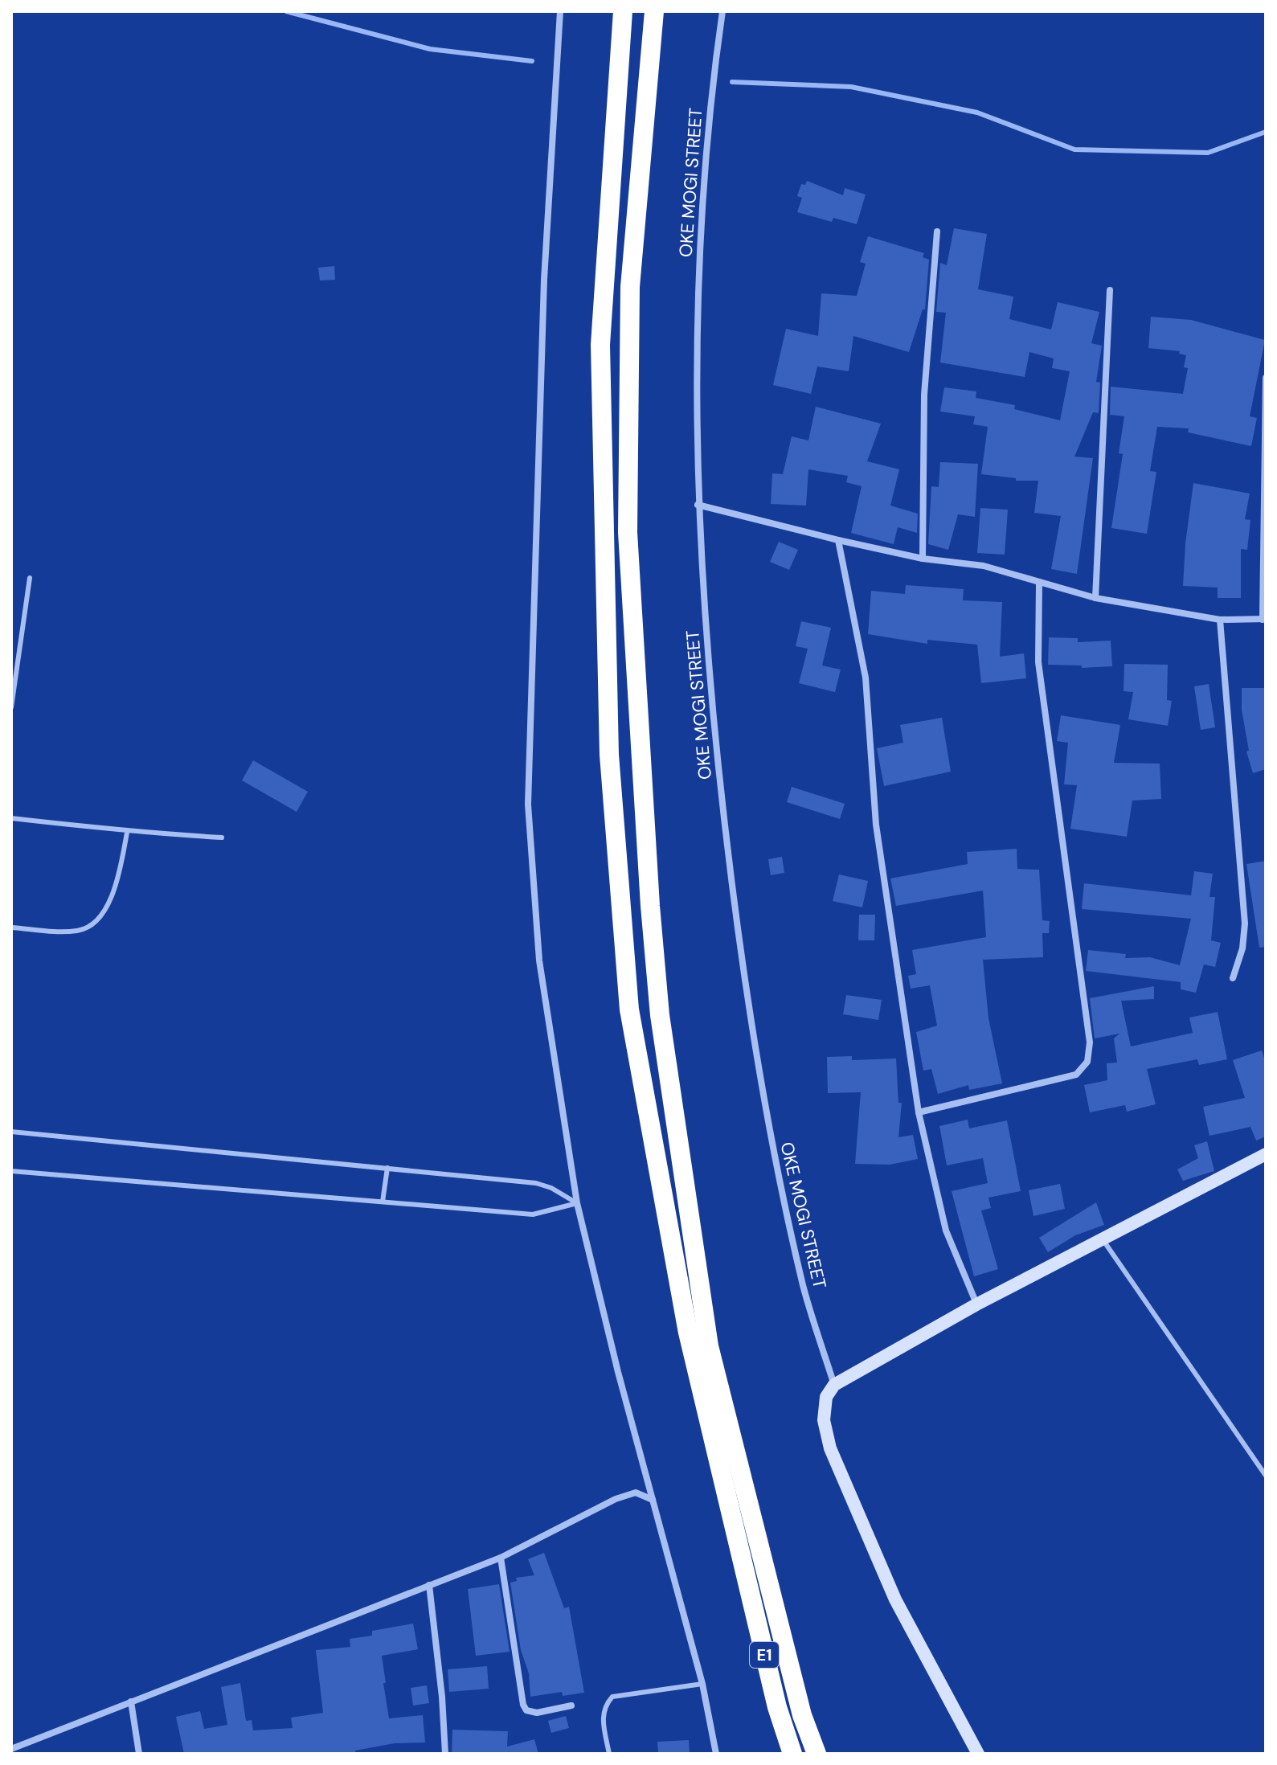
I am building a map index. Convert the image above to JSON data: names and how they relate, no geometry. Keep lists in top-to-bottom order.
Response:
{
  "streets": {
    "highway": ["E1"],
    "street": ["OKE MOGI STREET"]
  }
}
